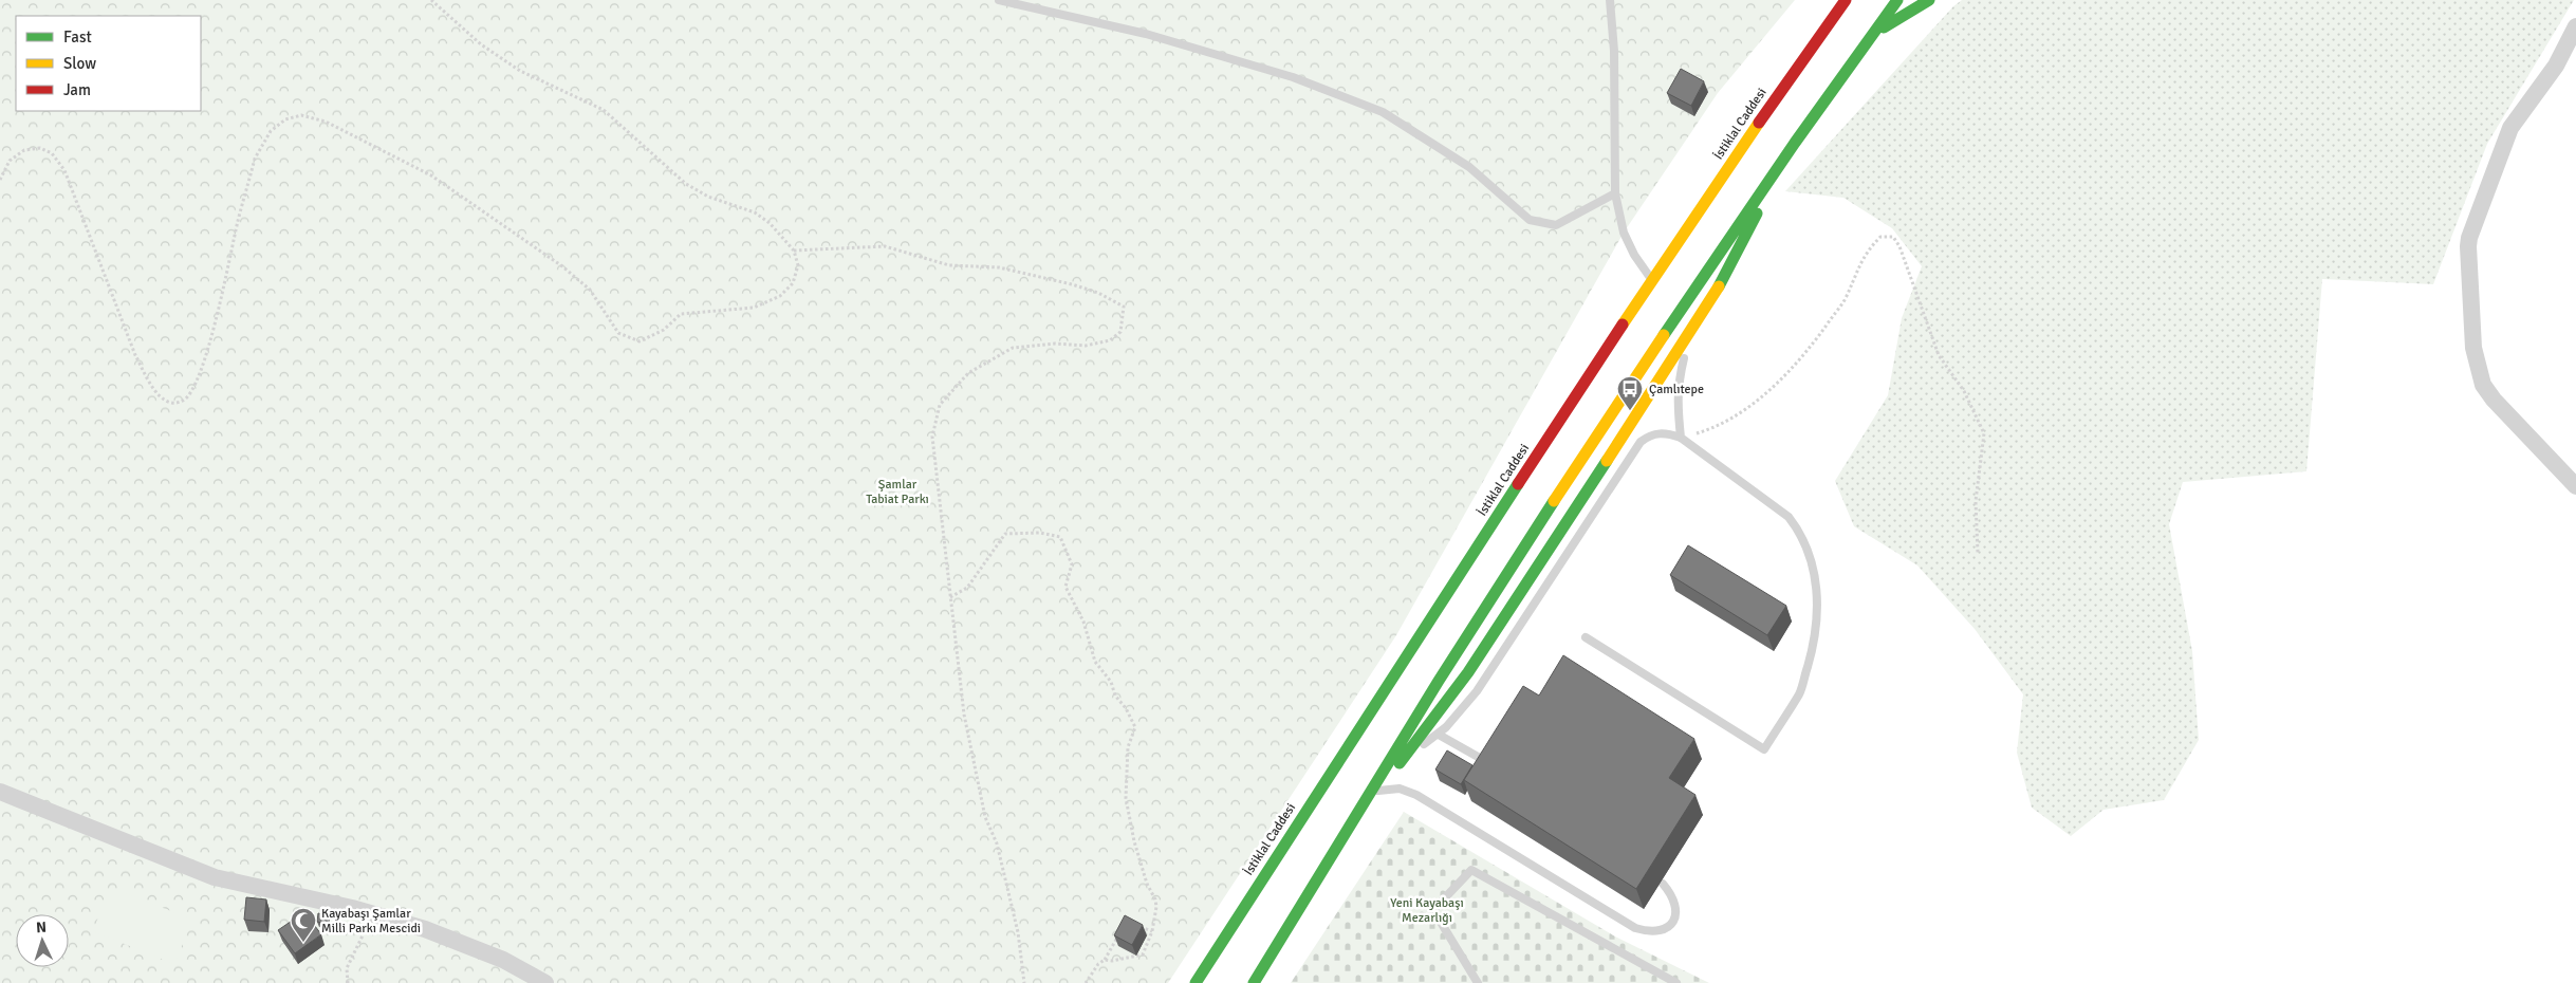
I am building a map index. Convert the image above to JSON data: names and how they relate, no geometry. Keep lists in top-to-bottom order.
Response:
{
  "streets": {
    "main road": ["İstiklal Caddesi"]
  },
  "parks": ["Şamlar Tabiat Parkı", "Yeni Kayabaşı Mezarlığı"],
  "places": {
    "bus stop": ["Çamlıtepe"],
    "mosque": ["Kayabaşı Şamlar Milli Parkı Mescidi"]
  },
  "legend": ["Fast", "Slow", "Jam"],
  "north": "top"
}
